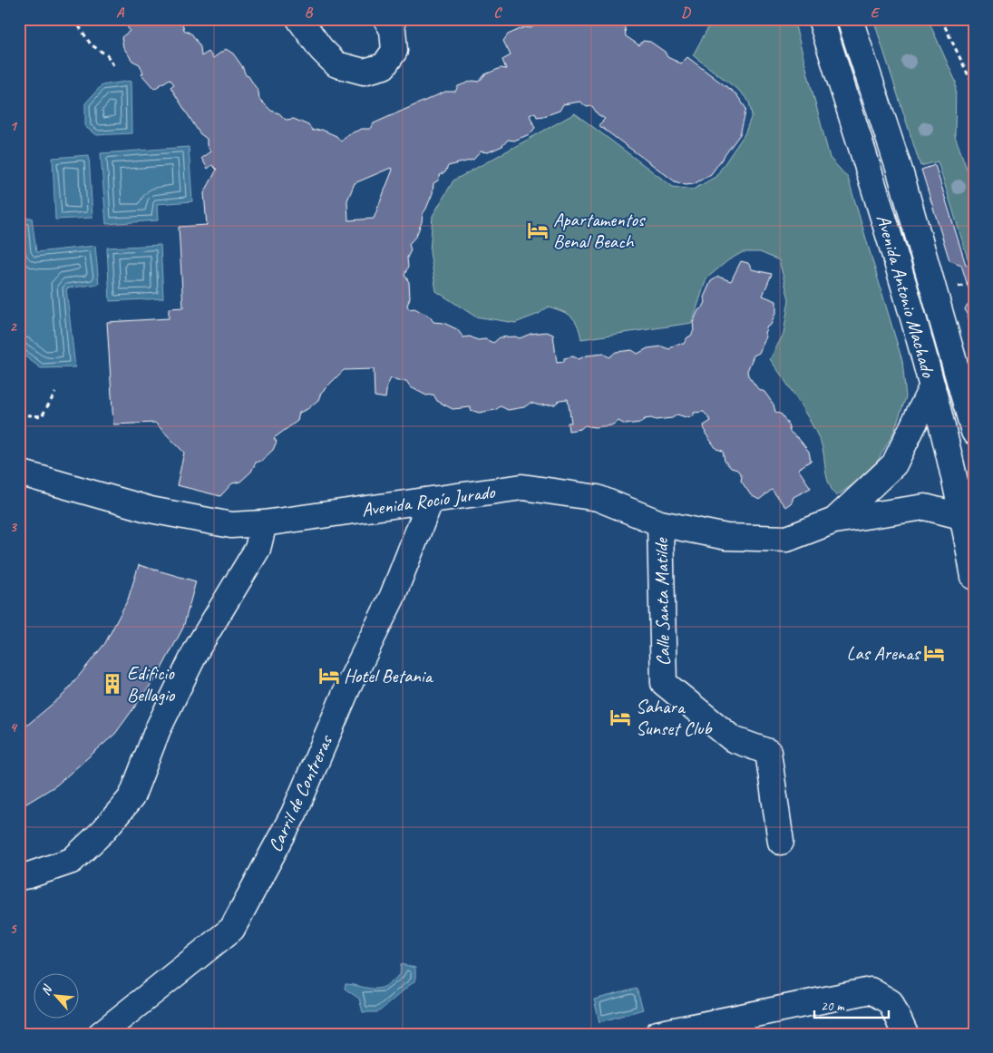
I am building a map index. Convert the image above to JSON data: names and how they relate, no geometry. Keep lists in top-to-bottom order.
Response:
{
  "streets": {
    "street": [
      "Avenida Antonio Machado",
      "Avenida Rocío Jurado",
      "Calle Santa Matilde",
      "Carril de Contreras"
    ]
  },
  "crossings": [
    ["Avenida Antonio Machado", "Avenida Rocío Jurado"],
    ["Avenida Rocío Jurado", "Calle Santa Matilde"],
    ["Avenida Rocío Jurado", "Carril de Contreras"]
  ],
  "places": {
    "hotel": [
      "Apartamentos Benal Beach",
      "Las Arenas",
      "Hotel Betania",
      "Sahara Sunset Club"
    ],
    "building": ["Edificio Bellagio"]
  },
  "scale_bar": "20 m",
  "north": "top left",
  "grid": {
    "columns": [
      "A",
      "B",
      "C",
      "D",
      "E"
    ],
    "rows": [
      "1",
      "2",
      "3",
      "4",
      "5"
    ]
  }
}
